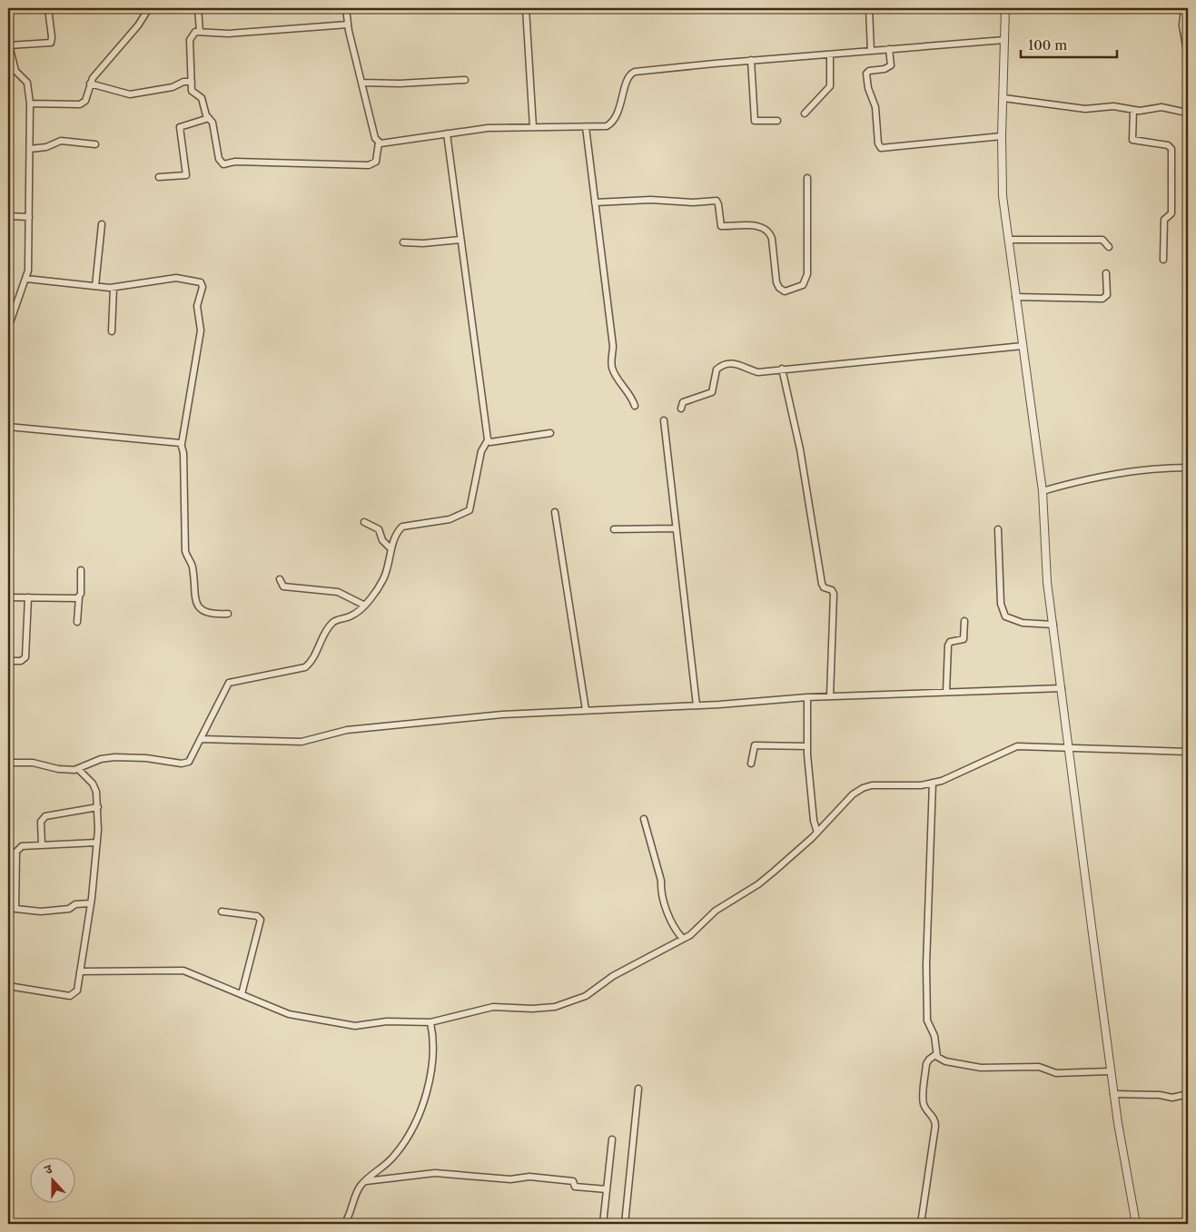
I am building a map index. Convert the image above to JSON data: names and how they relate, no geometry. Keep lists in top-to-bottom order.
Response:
{
  "scale_bar": "100 m",
  "north": "top"
}
